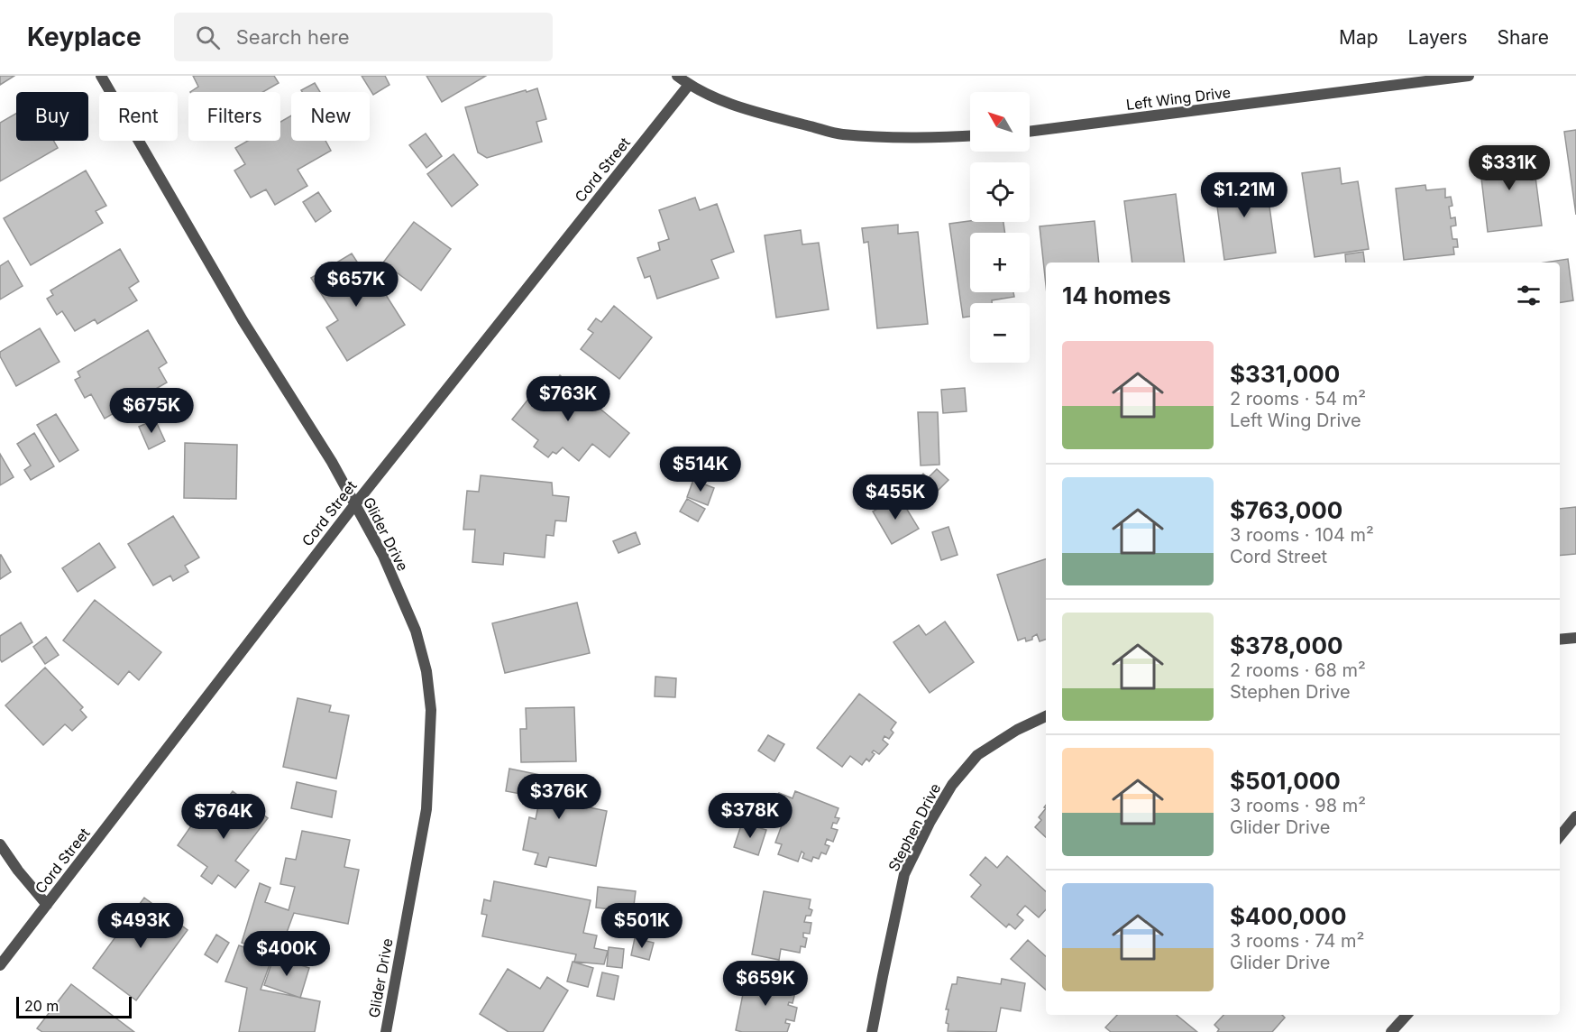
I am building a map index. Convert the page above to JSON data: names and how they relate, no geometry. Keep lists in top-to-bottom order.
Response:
{
  "streets": {
    "street": [
      "Left Wing Drive",
      "Cord Street",
      "Glider Drive",
      "Stephen Drive"
    ]
  },
  "crossings": [
    ["Cord Street", "Glider Drive"]
  ],
  "scale_bar": "20 m",
  "north": "top left",
  "page": {
    "header": "Keyplace",
    "search": "Search here",
    "nav": ["Map", "Layers", "Share"],
    "map_buttons": ["+", "−"],
    "chip": [
      "Buy",
      "Rent",
      "Filters",
      "New"
    ],
    "price": [
      "$331K",
      "$1.21M",
      "$657K",
      "$763K",
      "$675K",
      "$514K",
      "$455K",
      "$376K",
      "$378K",
      "$764K",
      "$493K",
      "$501K",
      "$400K",
      "$659K"
    ],
    "heading": "14 homes",
    "list": [
      {
        "name": "$331,000",
        "note": "2 rooms · 54 m² · Left Wing Drive"
      },
      {
        "name": "$763,000",
        "note": "3 rooms · 104 m² · Cord Street"
      },
      {
        "name": "$378,000",
        "note": "2 rooms · 68 m² · Stephen Drive"
      },
      {
        "name": "$501,000",
        "note": "3 rooms · 98 m² · Glider Drive"
      },
      {
        "name": "$400,000",
        "note": "3 rooms · 74 m² · Glider Drive"
      }
    ],
    "scale": "20 m"
  }
}
